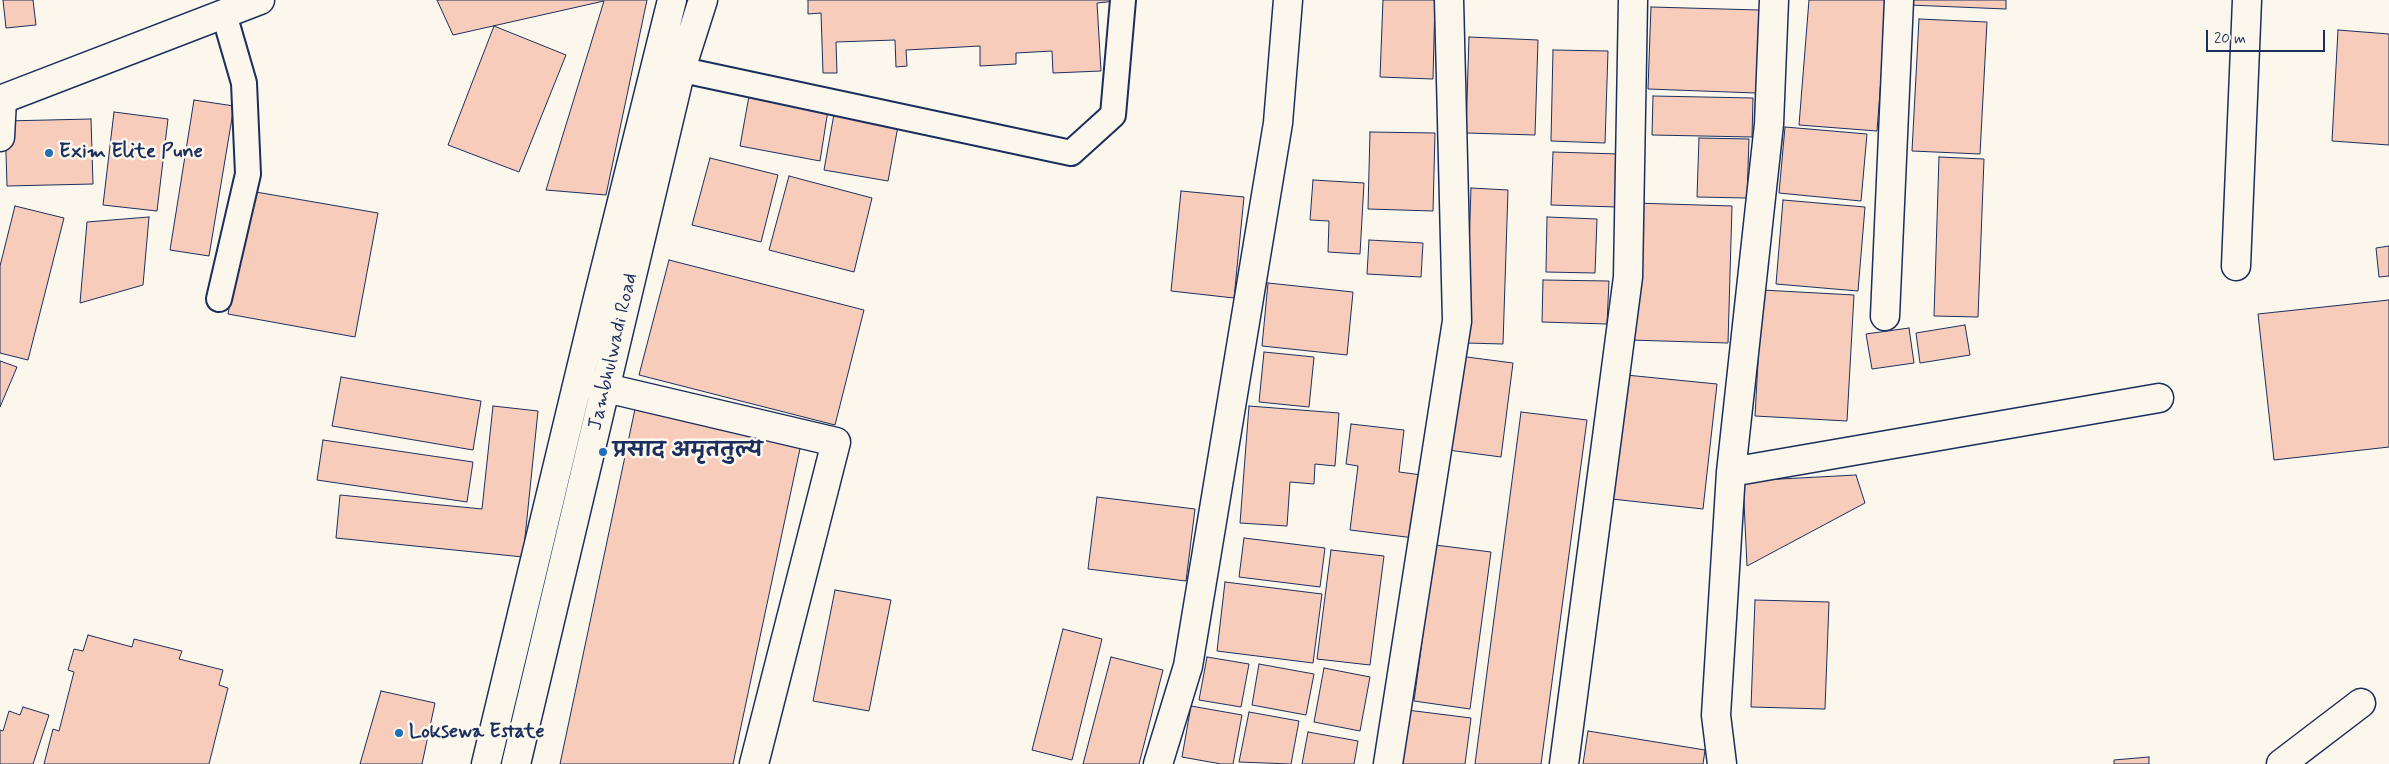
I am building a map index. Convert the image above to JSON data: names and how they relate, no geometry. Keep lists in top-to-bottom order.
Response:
{
  "streets": {
    "street": ["Jambhulwadi Road"]
  },
  "places": ["Exim Elite Pune", "प्रसाद अमृततुल्य", "Loksewa Estate"],
  "scale_bar": "20 m"
}
